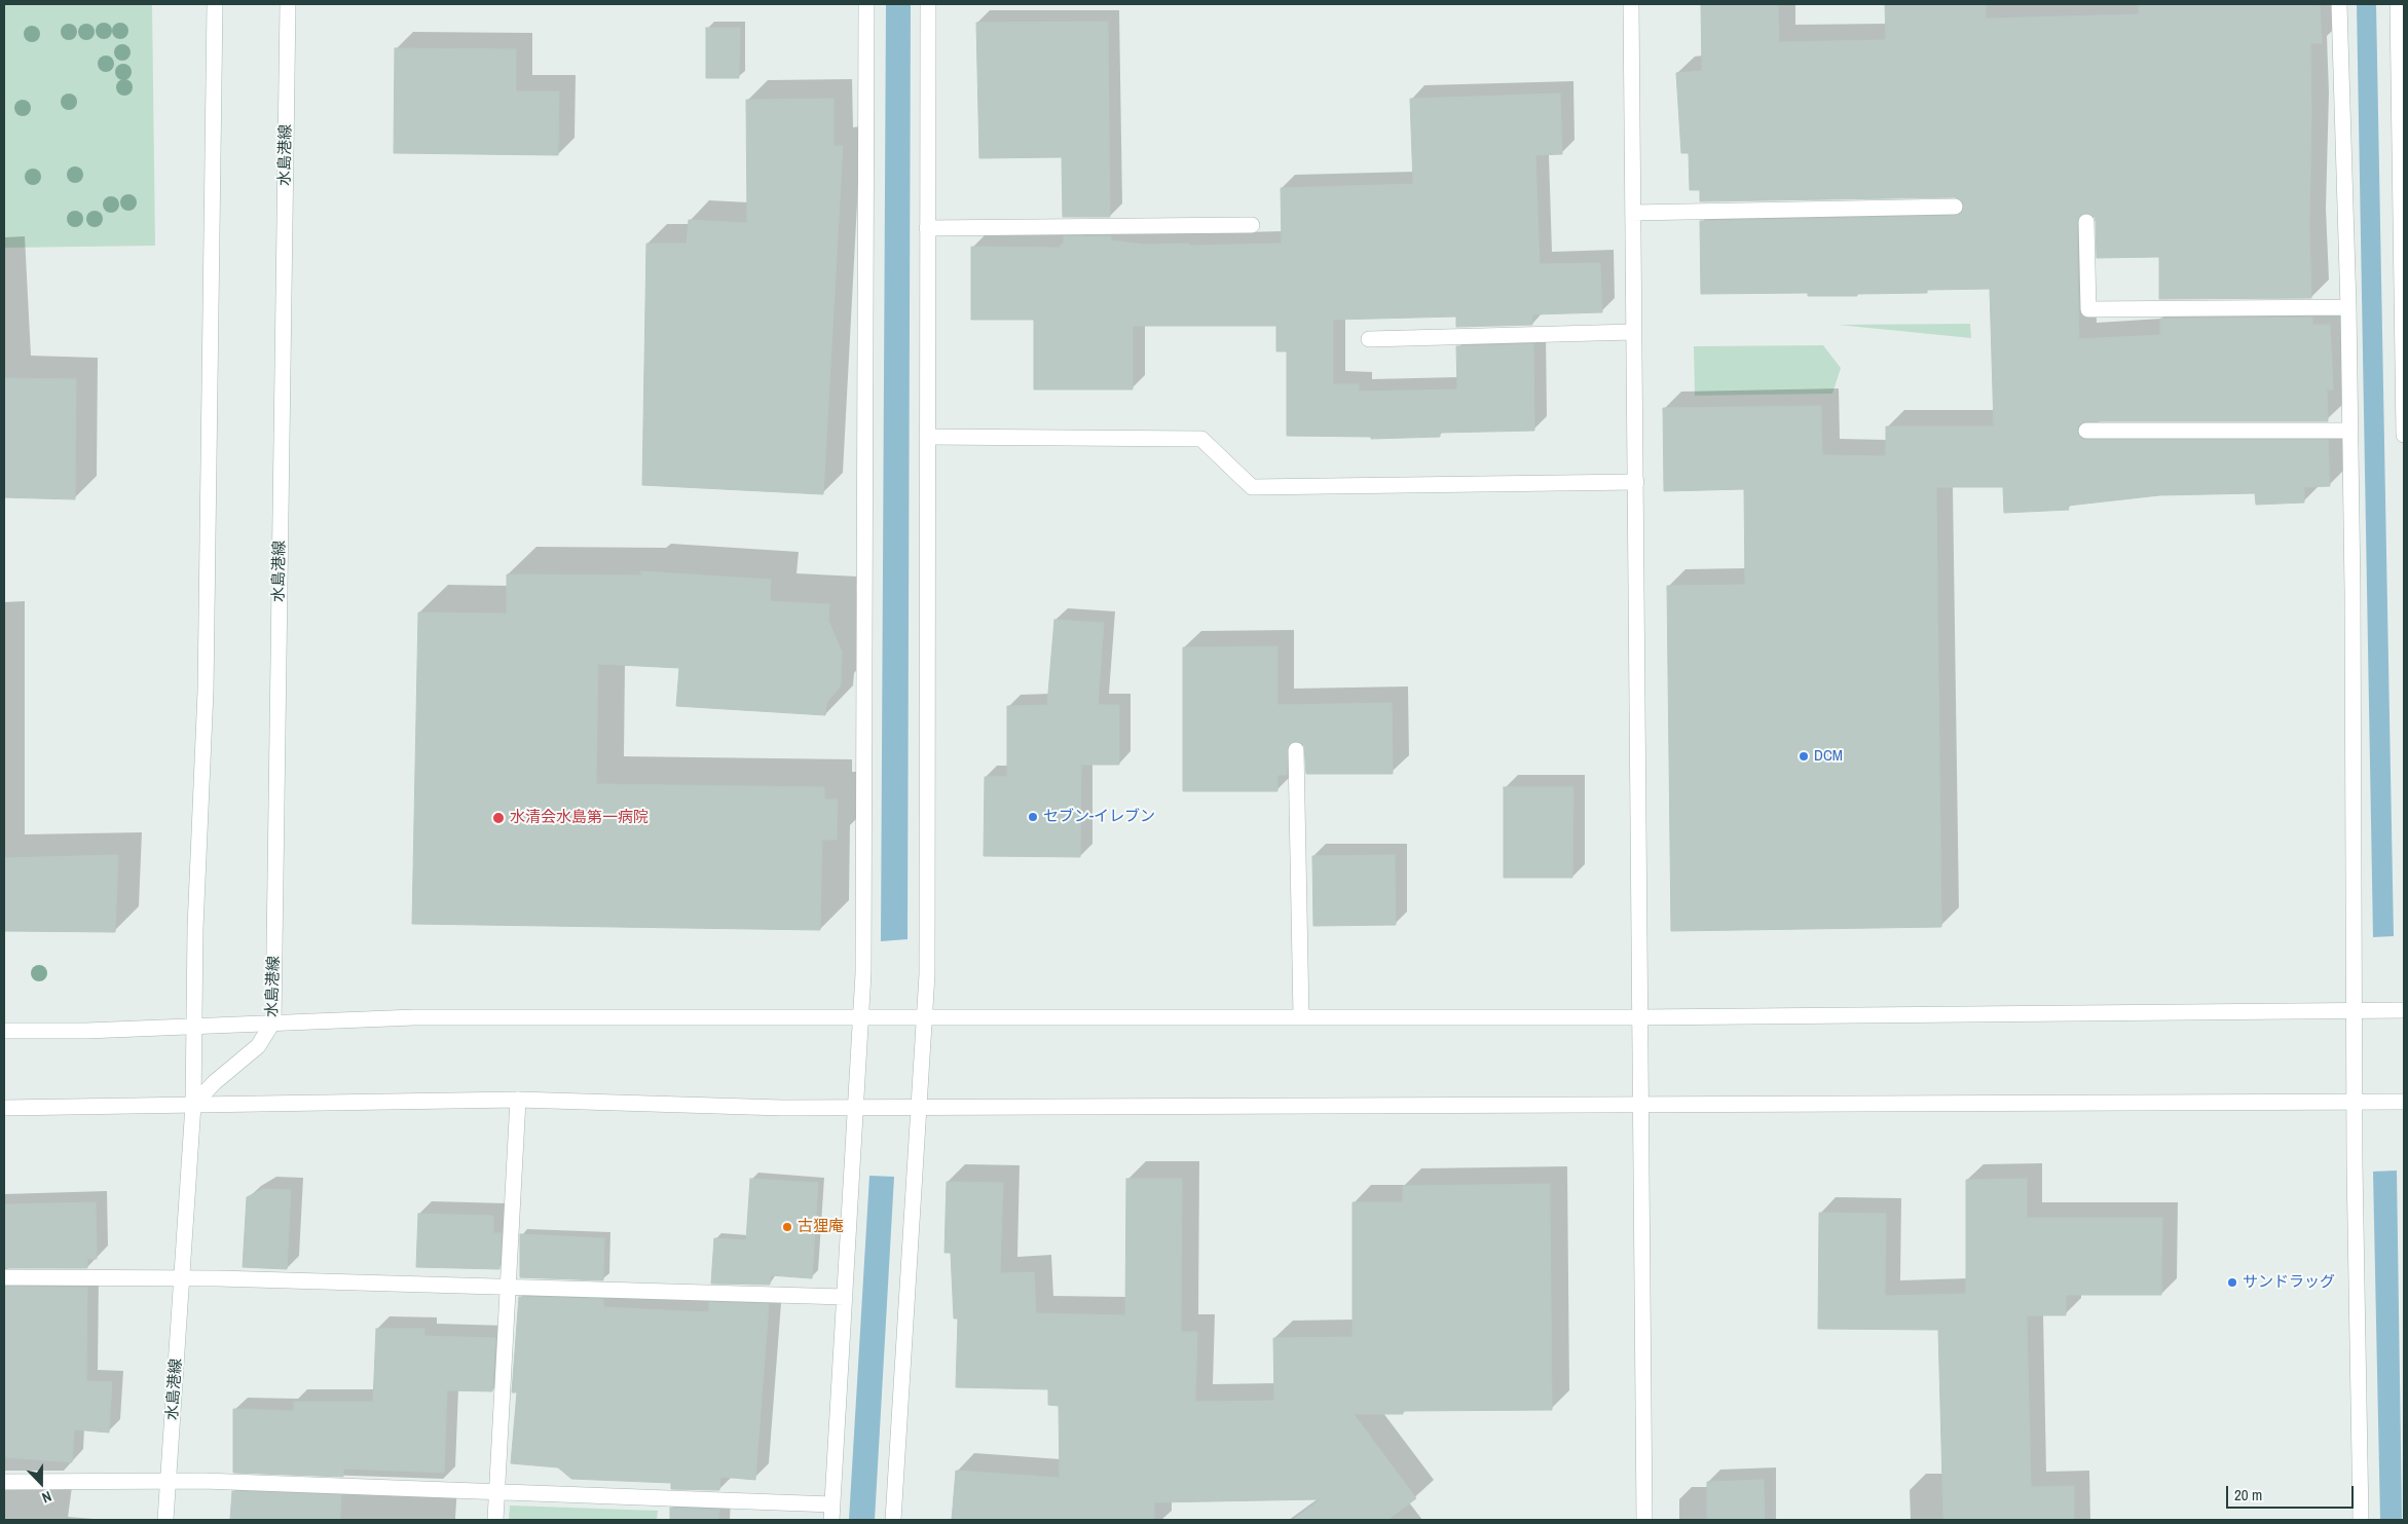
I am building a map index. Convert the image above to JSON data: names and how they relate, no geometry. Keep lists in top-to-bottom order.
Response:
{
  "streets": {
    "street": ["水島港線"]
  },
  "places": [
    "DCM",
    "セブン-イレブン",
    "水清会水島第一病院",
    "古狸庵",
    "サンドラッグ"
  ],
  "scale_bar": "20 m",
  "north": "bottom"
}
